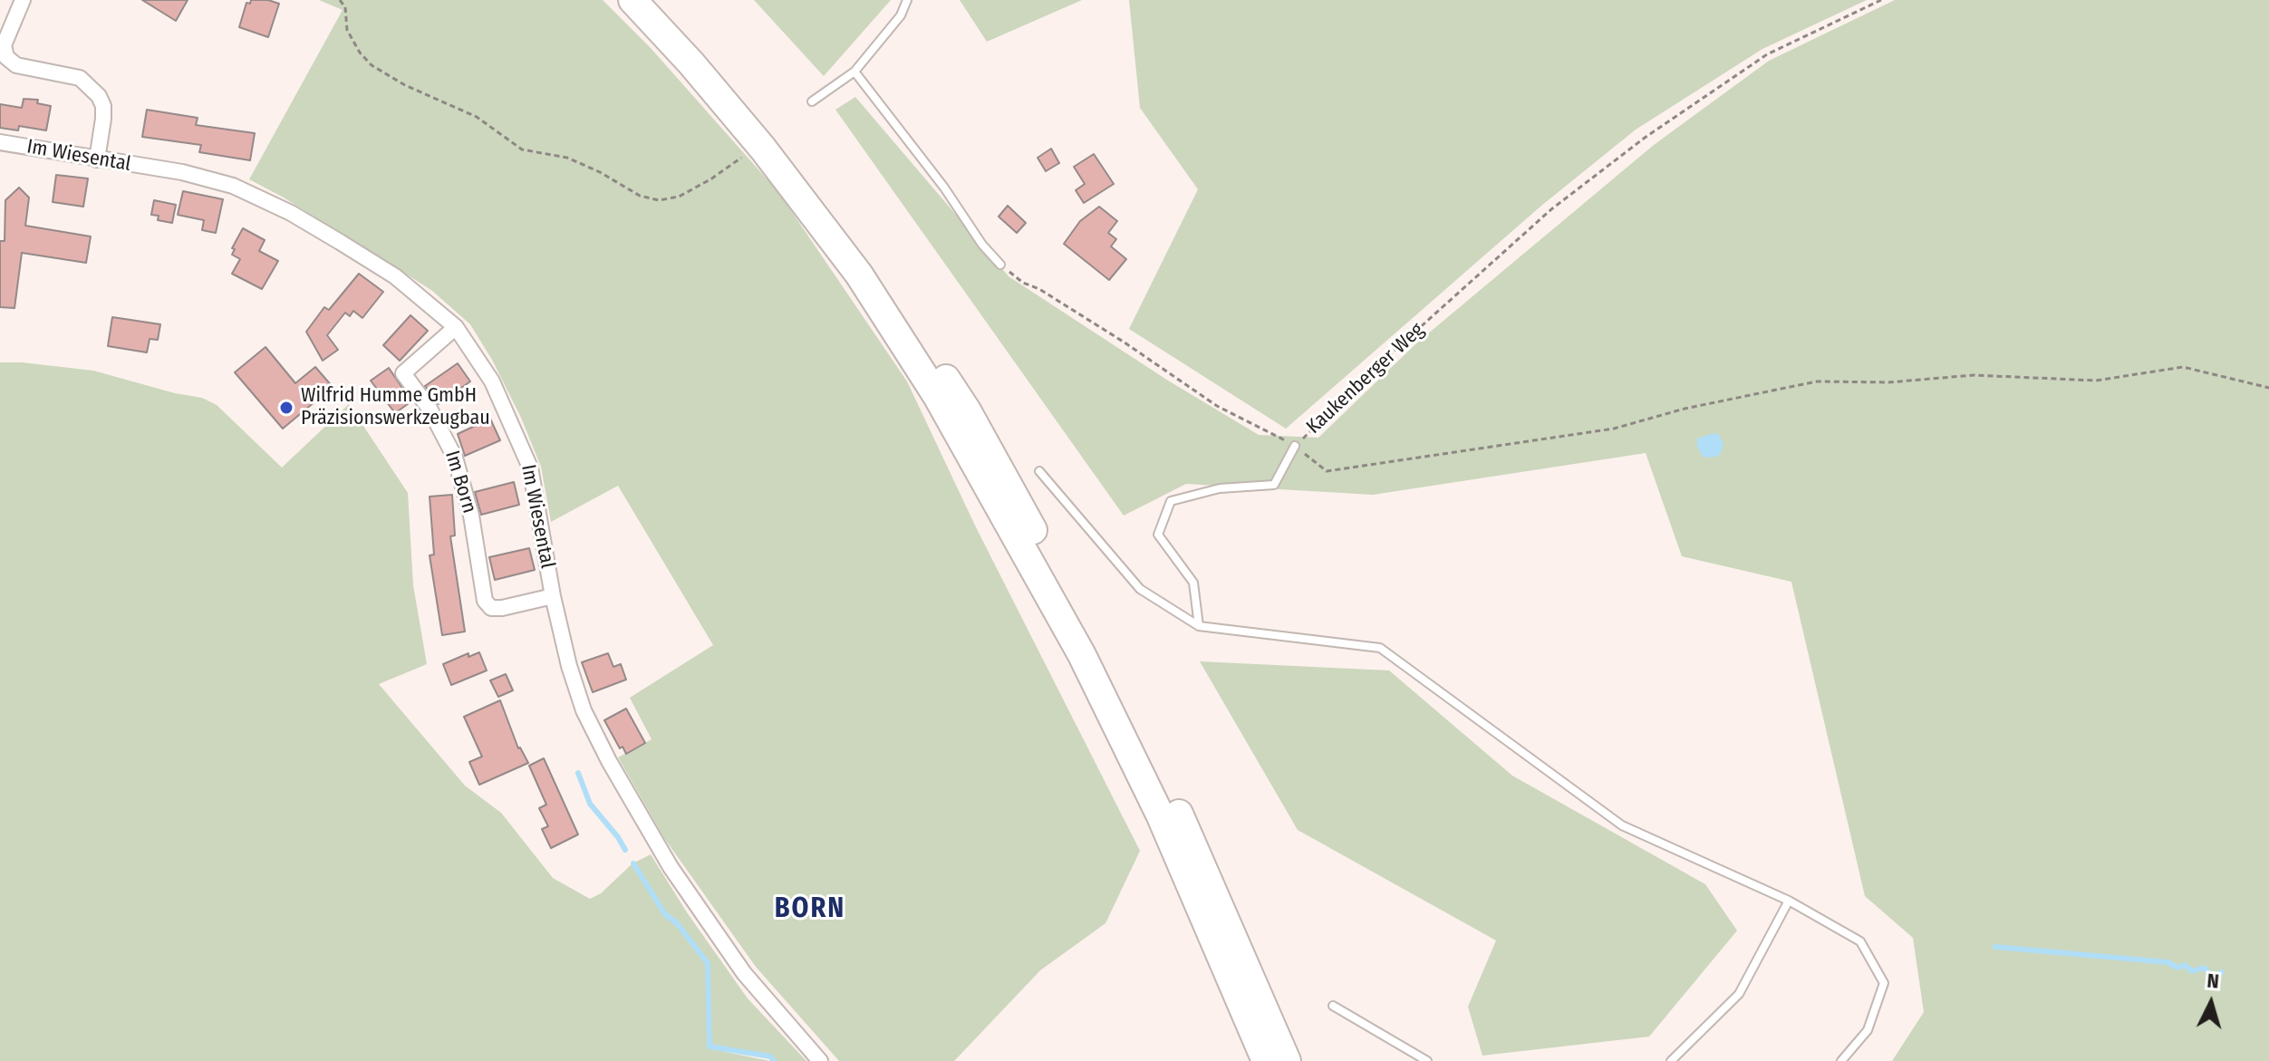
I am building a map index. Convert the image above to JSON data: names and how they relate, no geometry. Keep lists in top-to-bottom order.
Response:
{
  "streets": {
    "street": ["Im Wiesental", "Im Born"],
    "path": ["Kaukenberger Weg"]
  },
  "crossings": [
    ["Im Wiesental", "Im Born"]
  ],
  "districts": ["BORN"],
  "places": ["Wilfrid Humme GmbH Präzisionswerkzeugbau"],
  "north": "top"
}
